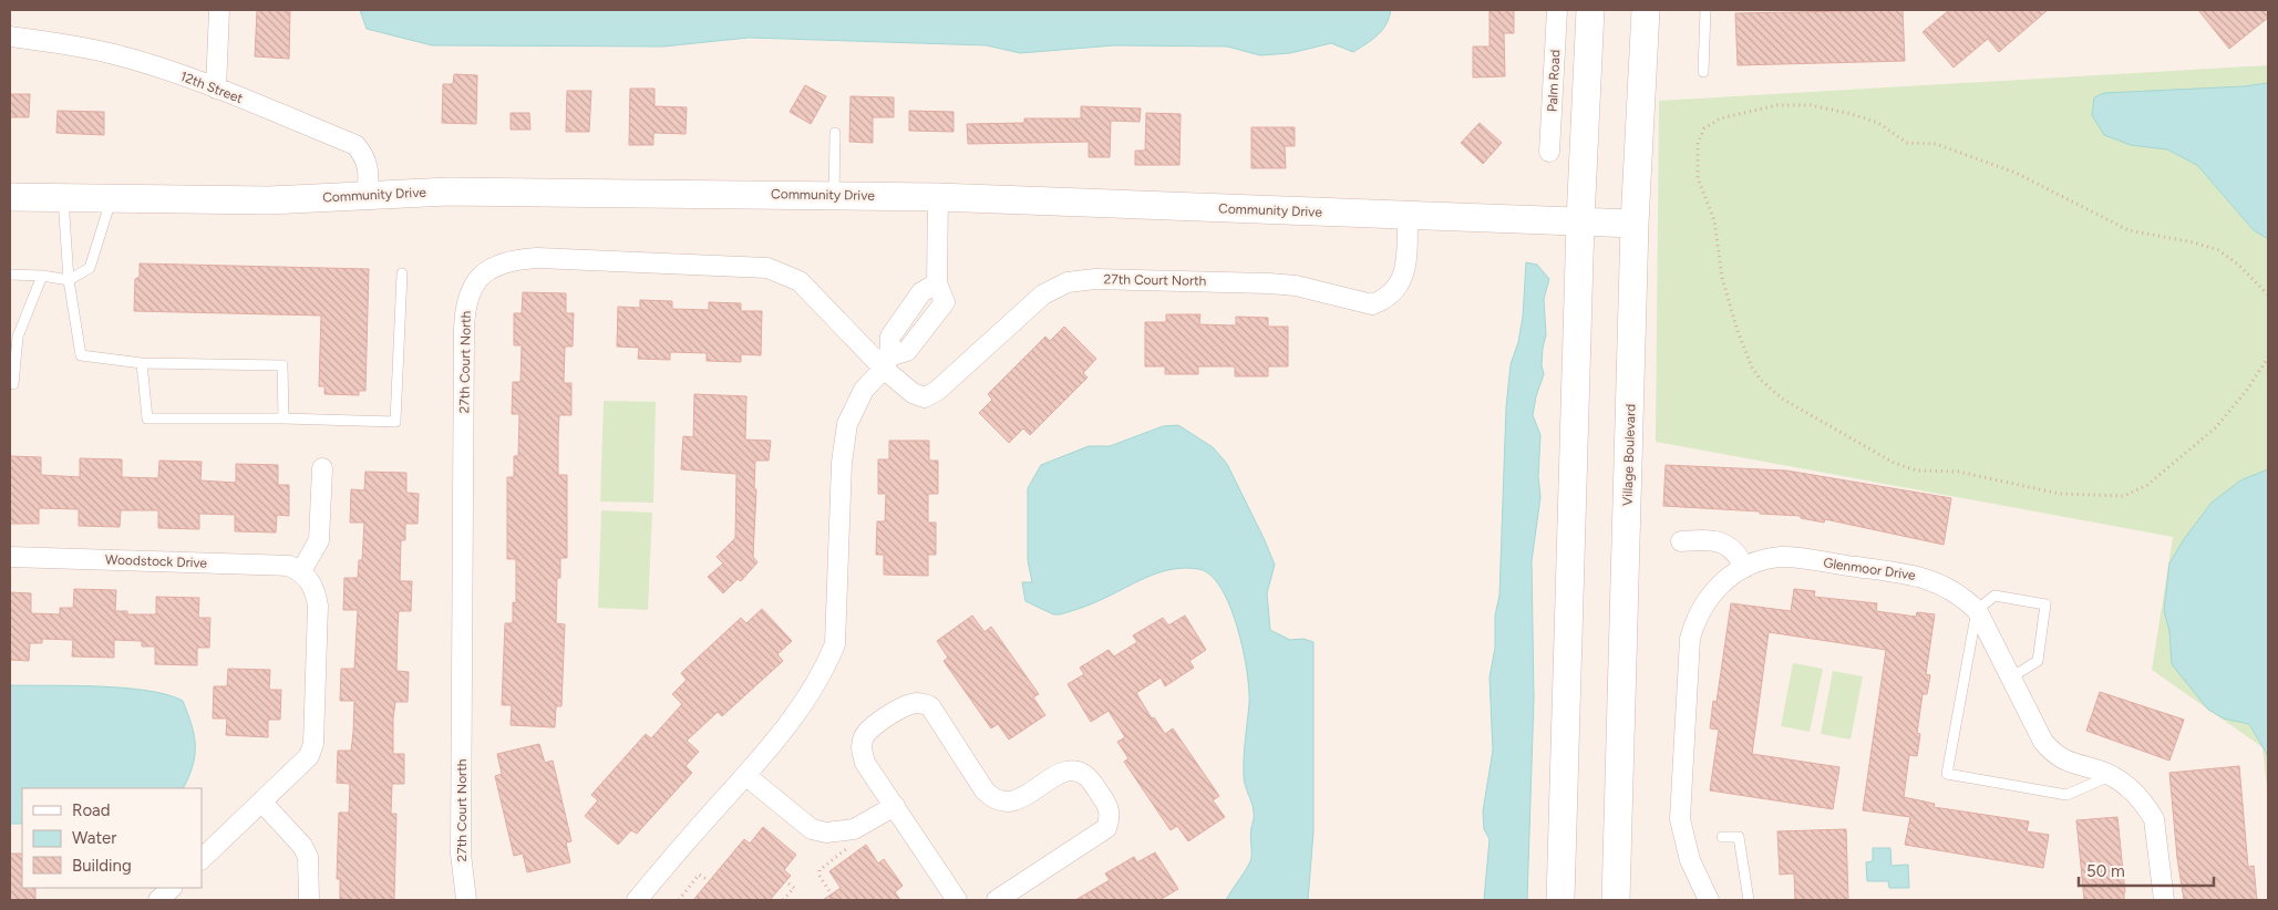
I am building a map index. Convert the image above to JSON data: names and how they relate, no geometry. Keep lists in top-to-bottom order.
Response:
{
  "streets": {
    "street": [
      "Palm Road",
      "12th Street",
      "Community Drive",
      "27th Court North",
      "Village Boulevard",
      "Woodstock Drive",
      "Glenmoor Drive"
    ]
  },
  "crossings": [
    ["12th Street", "Community Drive"],
    ["Community Drive", "27th Court North"],
    ["Community Drive", "Village Boulevard"]
  ],
  "legend": ["Road", "Water", "Building"],
  "scale_bar": "50 m"
}
